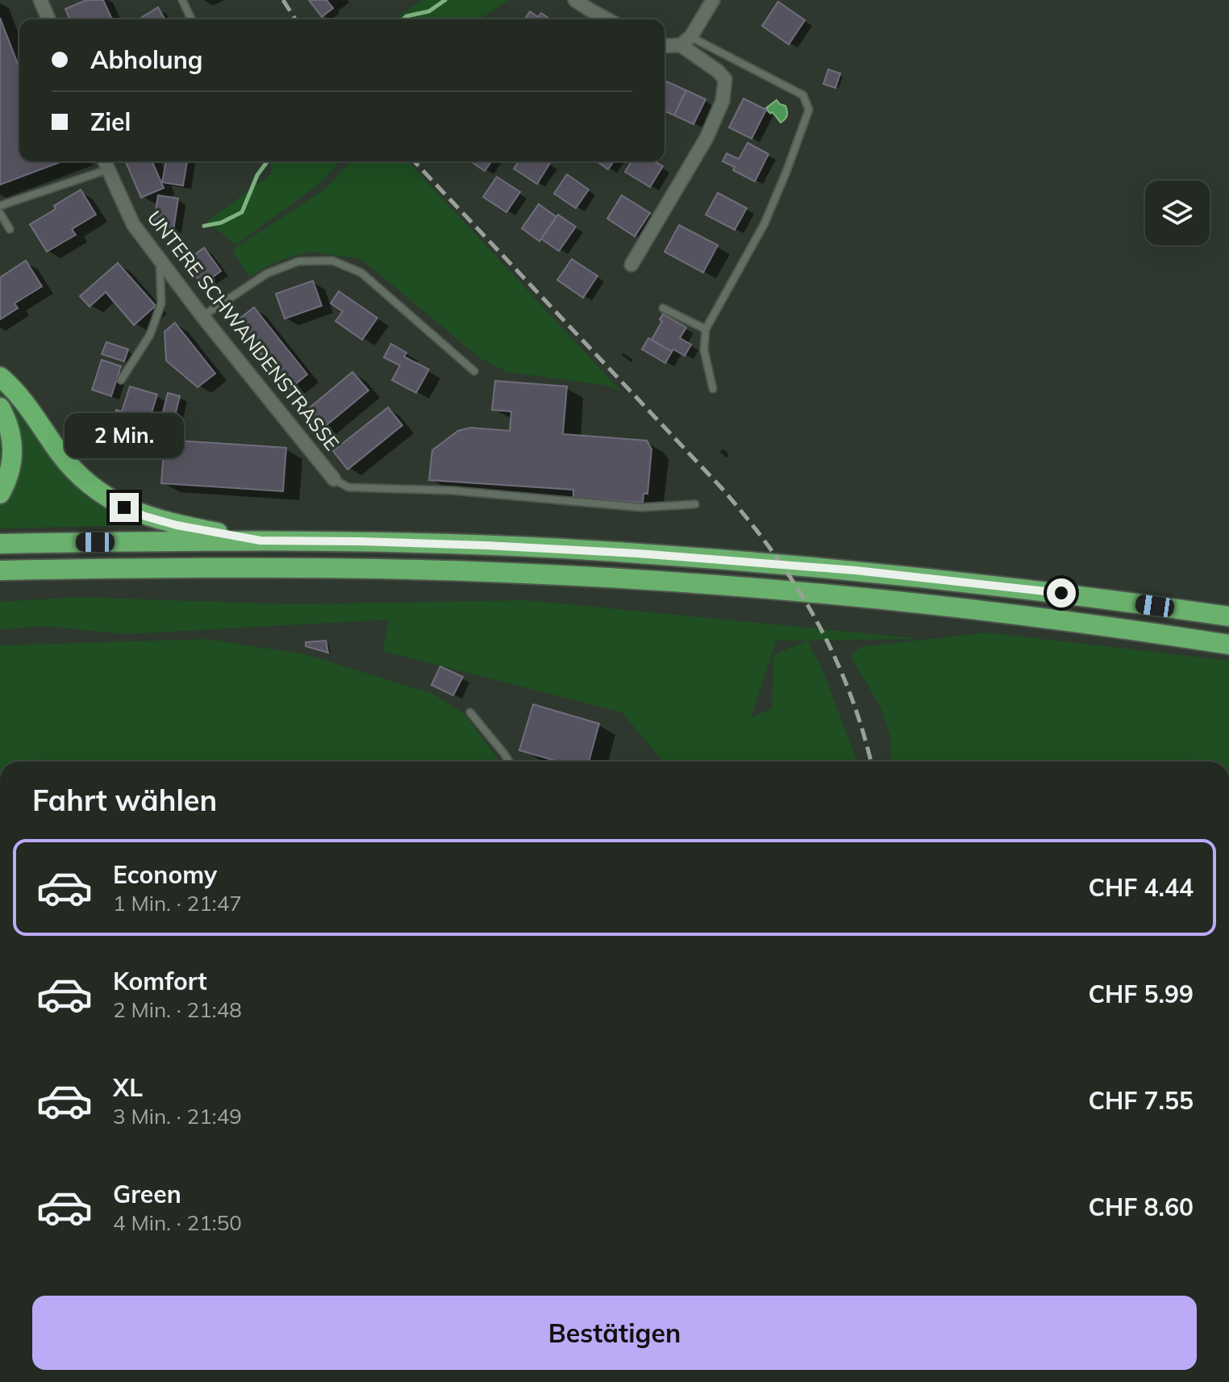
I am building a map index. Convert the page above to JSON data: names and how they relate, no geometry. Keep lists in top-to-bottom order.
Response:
{
  "streets": {
    "street": ["UNTERE SCHWANDENSTRASSE"]
  },
  "page": {
    "banner": ["Abholung", "Ziel"],
    "bubble": "2 Min.",
    "heading": "Fahrt wählen",
    "list": [
      {
        "name": "Economy",
        "note": "1 Min. · 21:47",
        "value": "CHF 4.44"
      },
      {
        "name": "Komfort",
        "note": "2 Min. · 21:48",
        "value": "CHF 5.99"
      },
      {
        "name": "XL",
        "note": "3 Min. · 21:49",
        "value": "CHF 7.55"
      },
      {
        "name": "Green",
        "note": "4 Min. · 21:50",
        "value": "CHF 8.60"
      }
    ],
    "buttons": "Bestätigen"
  }
}
